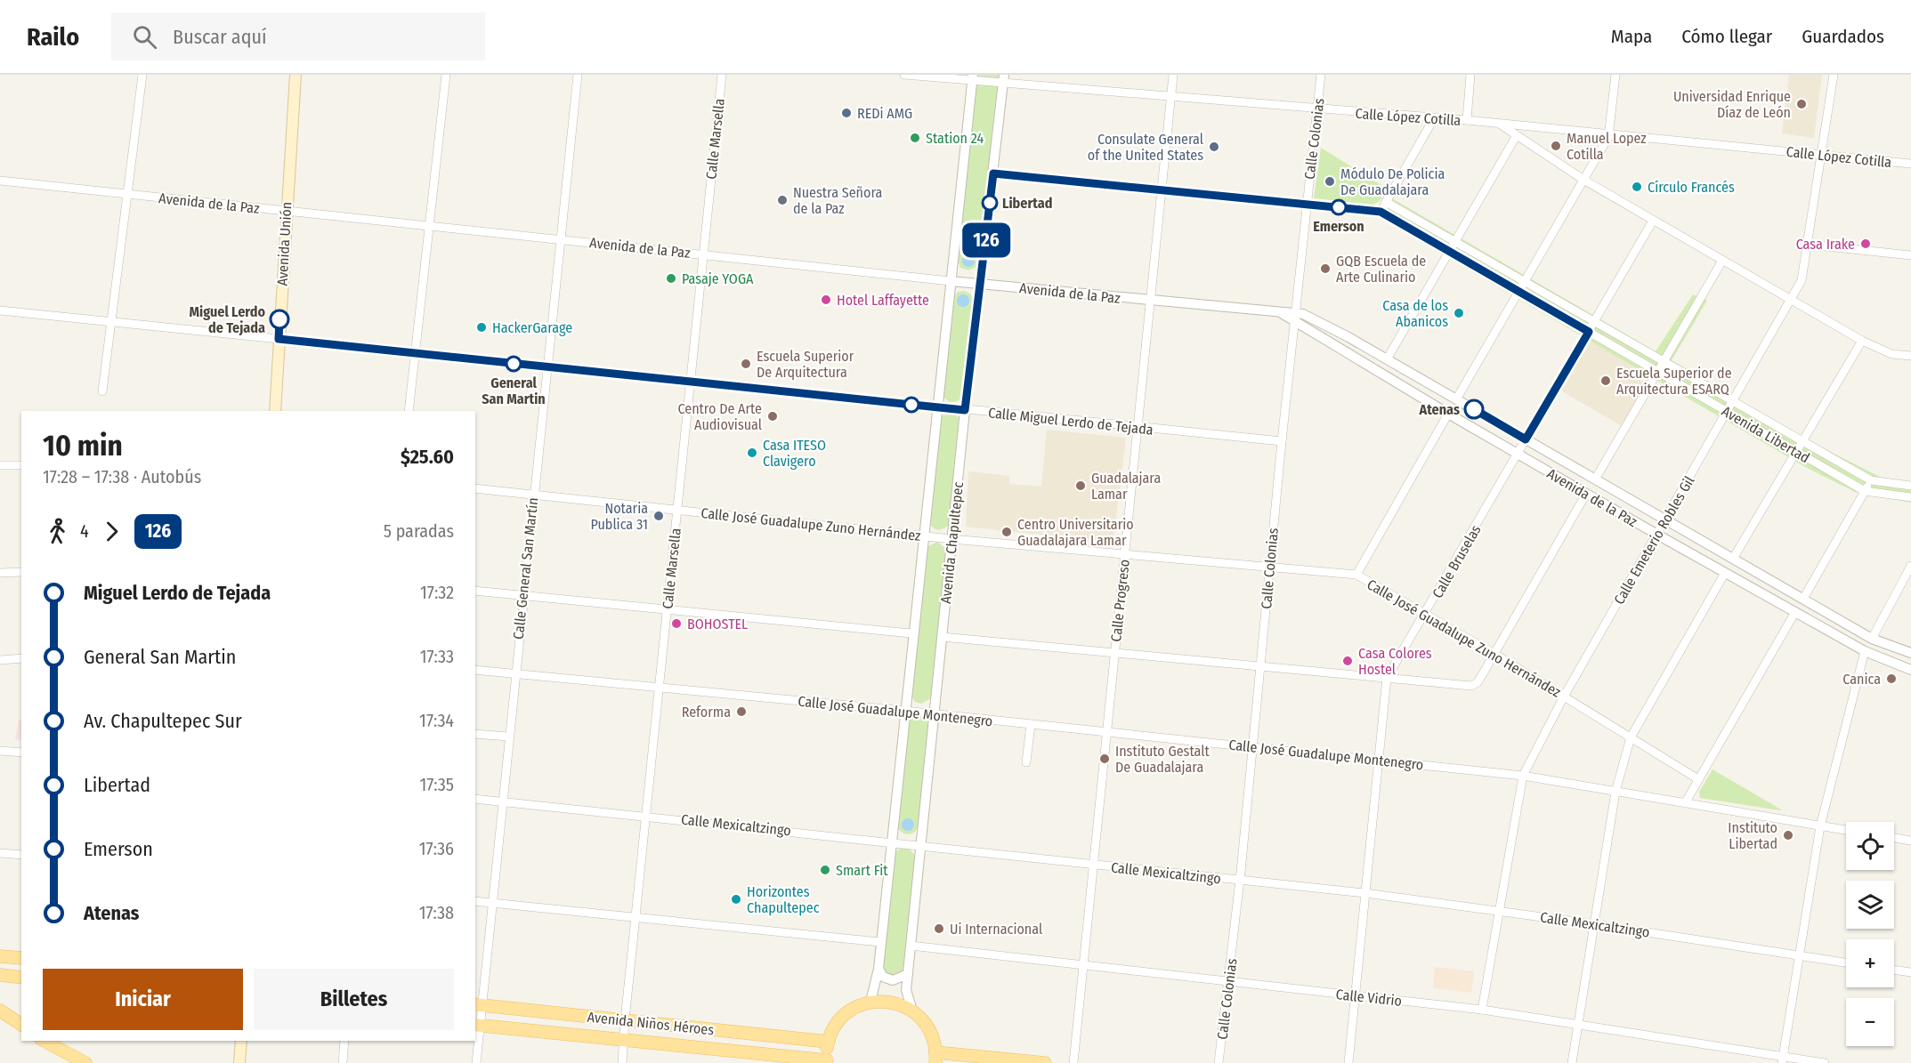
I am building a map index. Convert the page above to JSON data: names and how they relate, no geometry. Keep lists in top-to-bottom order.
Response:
{
  "streets": {
    "main road": ["Avenida Unión", "Avenida Niños Héroes"],
    "street": [
      "Calle López Cotilla",
      "Calle Marsella",
      "Calle Colonias",
      "Avenida de la Paz",
      "Calle Miguel Lerdo de Tejada",
      "Avenida Libertad",
      "Calle José Guadalupe Zuno Hernández",
      "Calle Emeterio Robles Gil",
      "Avenida Chapultepec",
      "Calle Bruselas",
      "Calle General San Martín",
      "Calle Progreso",
      "Calle José Guadalupe Montenegro",
      "Calle Mexicaltzingo",
      "Calle Vidrio"
    ]
  },
  "crossings": [
    ["Calle López Cotilla", "Calle Colonias"],
    ["Calle López Cotilla", "Calle Emeterio Robles Gil"],
    ["Calle López Cotilla", "Avenida Chapultepec"],
    ["Calle López Cotilla", "Calle Progreso"],
    ["Calle Marsella", "Avenida de la Paz"],
    ["Calle Marsella", "Calle Miguel Lerdo de Tejada"],
    ["Calle Marsella", "Calle José Guadalupe Zuno Hernández"],
    ["Calle Marsella", "Calle José Guadalupe Montenegro"],
    ["Calle Marsella", "Calle Mexicaltzingo"],
    ["Calle Marsella", "Avenida Niños Héroes"],
    ["Calle Colonias", "Avenida de la Paz"],
    ["Calle Colonias", "Calle Miguel Lerdo de Tejada"],
    ["Calle Colonias", "Avenida Libertad"],
    ["Calle Colonias", "Calle José Guadalupe Zuno Hernández"],
    ["Calle Colonias", "Calle José Guadalupe Montenegro"],
    ["Calle Colonias", "Calle Mexicaltzingo"],
    ["Calle Colonias", "Calle Vidrio"],
    ["Avenida de la Paz", "Avenida Unión"],
    ["Avenida de la Paz", "Calle Emeterio Robles Gil"],
    ["Avenida de la Paz", "Avenida Chapultepec"],
    ["Avenida de la Paz", "Calle Bruselas"],
    ["Avenida de la Paz", "Calle General San Martín"],
    ["Avenida de la Paz", "Calle Progreso"],
    ["Avenida Unión", "Calle Miguel Lerdo de Tejada"],
    ["Calle Miguel Lerdo de Tejada", "Avenida Chapultepec"],
    ["Calle Miguel Lerdo de Tejada", "Calle General San Martín"],
    ["Calle Miguel Lerdo de Tejada", "Calle Progreso"],
    ["Avenida Libertad", "Calle Emeterio Robles Gil"],
    ["Avenida Libertad", "Avenida Chapultepec"],
    ["Avenida Libertad", "Calle Bruselas"],
    ["Avenida Libertad", "Calle Progreso"],
    ["Calle José Guadalupe Zuno Hernández", "Calle Emeterio Robles Gil"],
    ["Calle José Guadalupe Zuno Hernández", "Avenida Chapultepec"],
    ["Calle José Guadalupe Zuno Hernández", "Calle Bruselas"],
    ["Calle José Guadalupe Zuno Hernández", "Calle General San Martín"],
    ["Calle José Guadalupe Zuno Hernández", "Calle Progreso"],
    ["Calle Emeterio Robles Gil", "Calle José Guadalupe Montenegro"],
    ["Calle Emeterio Robles Gil", "Calle Mexicaltzingo"],
    ["Calle Emeterio Robles Gil", "Calle Vidrio"],
    ["Avenida Chapultepec", "Calle José Guadalupe Montenegro"],
    ["Avenida Chapultepec", "Calle Mexicaltzingo"],
    ["Avenida Chapultepec", "Calle Vidrio"],
    ["Calle Bruselas", "Calle José Guadalupe Montenegro"],
    ["Calle Bruselas", "Calle Mexicaltzingo"],
    ["Calle Bruselas", "Calle Vidrio"],
    ["Calle General San Martín", "Calle José Guadalupe Montenegro"],
    ["Calle General San Martín", "Calle Mexicaltzingo"],
    ["Calle General San Martín", "Avenida Niños Héroes"],
    ["Calle Progreso", "Calle José Guadalupe Montenegro"],
    ["Calle Progreso", "Calle Mexicaltzingo"],
    ["Calle Progreso", "Calle Vidrio"]
  ],
  "places": [
    "Universidad Enrique Díaz de León",
    "REDi AMG",
    "Station 24",
    "Manuel Lopez Cotilla",
    "Consulate General of the United States",
    "Módulo De Policia De Guadalajara",
    "Círculo Francés",
    "Nuestra Señora de la Paz",
    "Libertad",
    "Emerson",
    "Casa Irake",
    "GQB Escuela de Arte Culinario",
    "Pasaje YOGA",
    "Hotel Laffayette",
    "Casa de los Abanicos",
    "Miguel Lerdo de Tejada",
    "HackerGarage",
    "General San Martin",
    "Escuela Superior De Arquitectura",
    "Escuela Superior de Arquitectura ESARQ",
    "Atenas",
    "Centro De Arte Audiovisual",
    "Casa ITESO Clavigero",
    "Guadalajara Lamar",
    "Notaria Publica 31",
    "Centro Universitario Guadalajara Lamar",
    "BOHOSTEL",
    "Casa Colores Hostel",
    "Canica",
    "Reforma",
    "Instituto Gestalt De Guadalajara",
    "Instituto Libertad",
    "Smart Fit",
    "Horizontes Chapultepec",
    "Ui Internacional"
  ],
  "lines": ["bus line 126"],
  "page": {
    "header": "Railo",
    "search": "Buscar aquí",
    "nav": ["Mapa", "Cómo llegar", "Guardados"],
    "on_map": "126",
    "heading": ["10 min", "17:28 – 17:38 · Autobús", "$25.60"],
    "legs": ["4", "126", "5 paradas"],
    "list": [
      {
        "name": "Miguel Lerdo de Tejada",
        "value": "17:32"
      },
      {
        "name": "General San Martin",
        "value": "17:33"
      },
      {
        "name": "Av. Chapultepec Sur",
        "value": "17:34"
      },
      {
        "name": "Libertad",
        "value": "17:35"
      },
      {
        "name": "Emerson",
        "value": "17:36"
      },
      {
        "name": "Atenas",
        "value": "17:38"
      }
    ],
    "map_buttons": ["+", "−"],
    "buttons": ["Iniciar", "Billetes"]
  }
}
